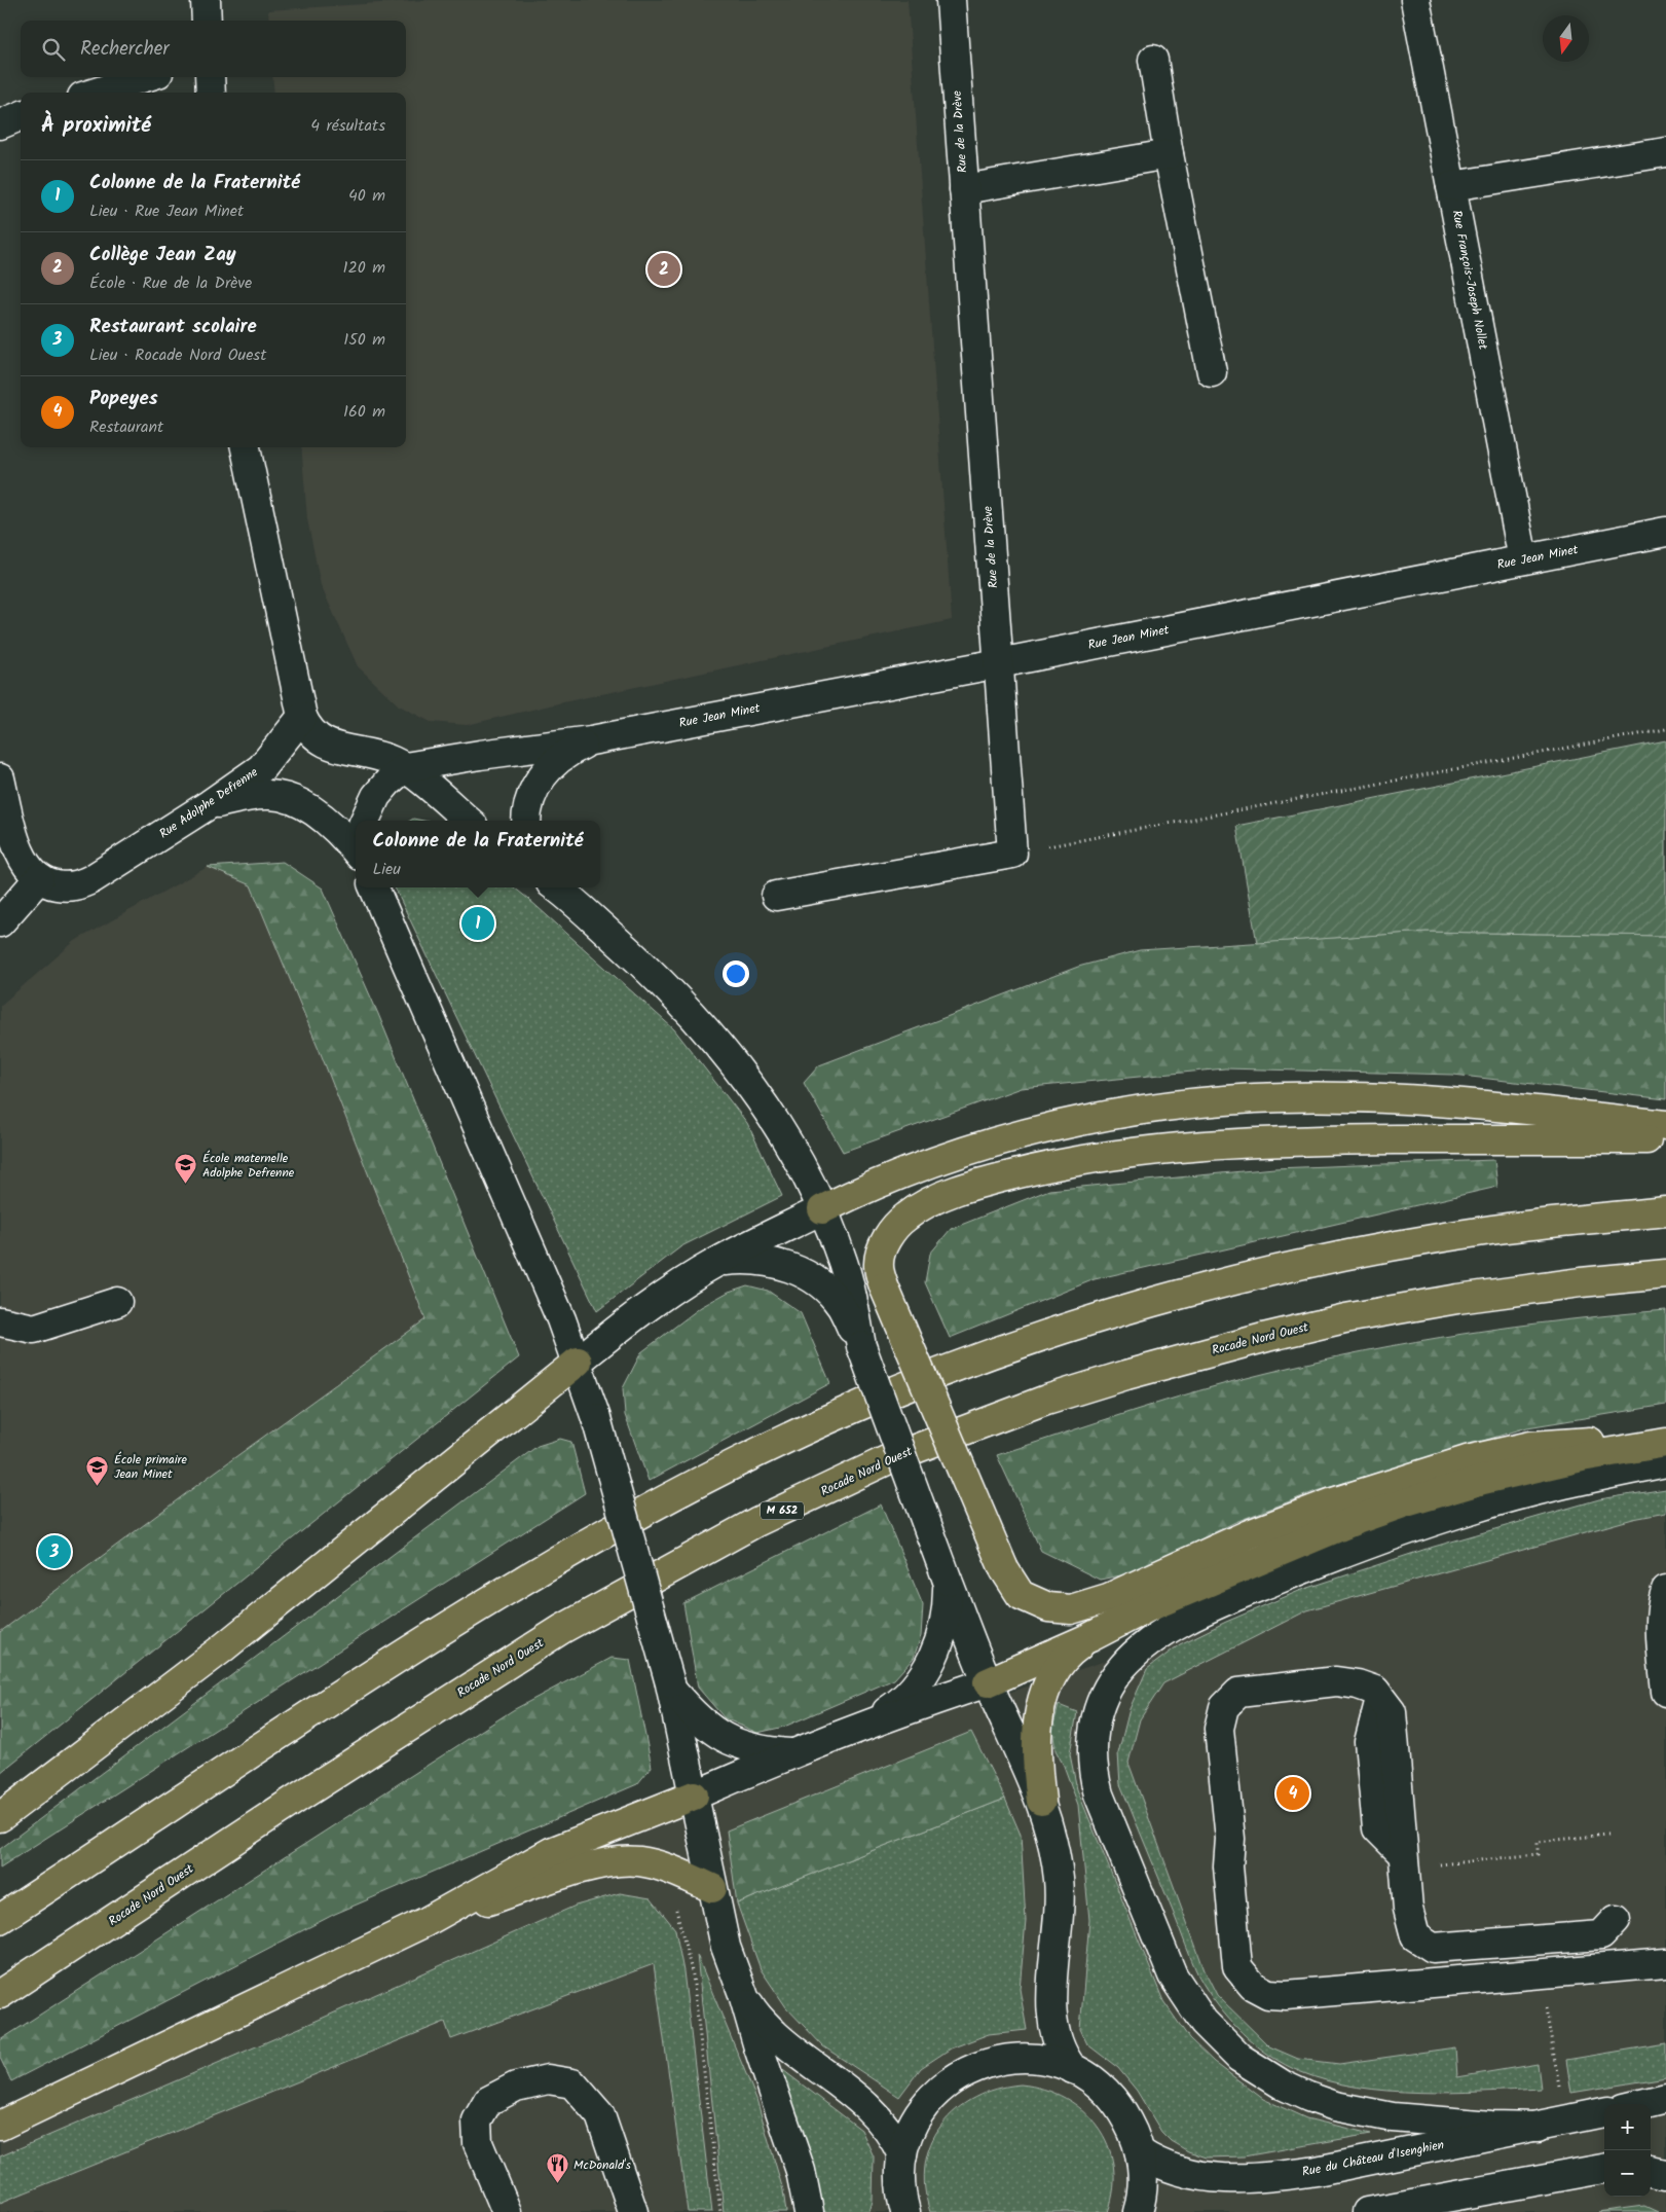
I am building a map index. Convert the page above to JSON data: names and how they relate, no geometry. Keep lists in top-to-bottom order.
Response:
{
  "streets": {
    "highway": ["Rocade Nord Ouest", "M 652"],
    "street": [
      "Rue de la Drève",
      "Rue François-Joseph Nollet",
      "Rue Jean Minet",
      "Rue Adolphe Defrenne",
      "Rue du Château d'Isenghien"
    ]
  },
  "crossings": [
    ["Rue de la Drève", "Rue Jean Minet"],
    ["Rue François-Joseph Nollet", "Rue Jean Minet"]
  ],
  "places": {
    "school or university": ["École maternelle Adolphe Defrenne", "École primaire Jean Minet"],
    "restaurant": ["McDonald's"]
  },
  "north": "bottom",
  "page": {
    "search": "Rechercher",
    "heading": ["À proximité", "4 résultats"],
    "list": [
      {
        "mark": "1",
        "name": "Colonne de la Fraternité",
        "note": "Lieu · Rue Jean Minet",
        "value": "40 m"
      },
      {
        "mark": "2",
        "name": "Collège Jean Zay",
        "note": "École · Rue de la Drève",
        "value": "120 m"
      },
      {
        "mark": "3",
        "name": "Restaurant scolaire",
        "note": "Lieu · Rocade Nord Ouest",
        "value": "150 m"
      },
      {
        "mark": "4",
        "name": "Popeyes",
        "note": "Restaurant",
        "value": "160 m"
      }
    ],
    "pins": [
      "2",
      "1",
      "3",
      "4"
    ],
    "popup": ["Colonne de la Fraternité", "Lieu"],
    "map_buttons": ["+", "−"]
  }
}
